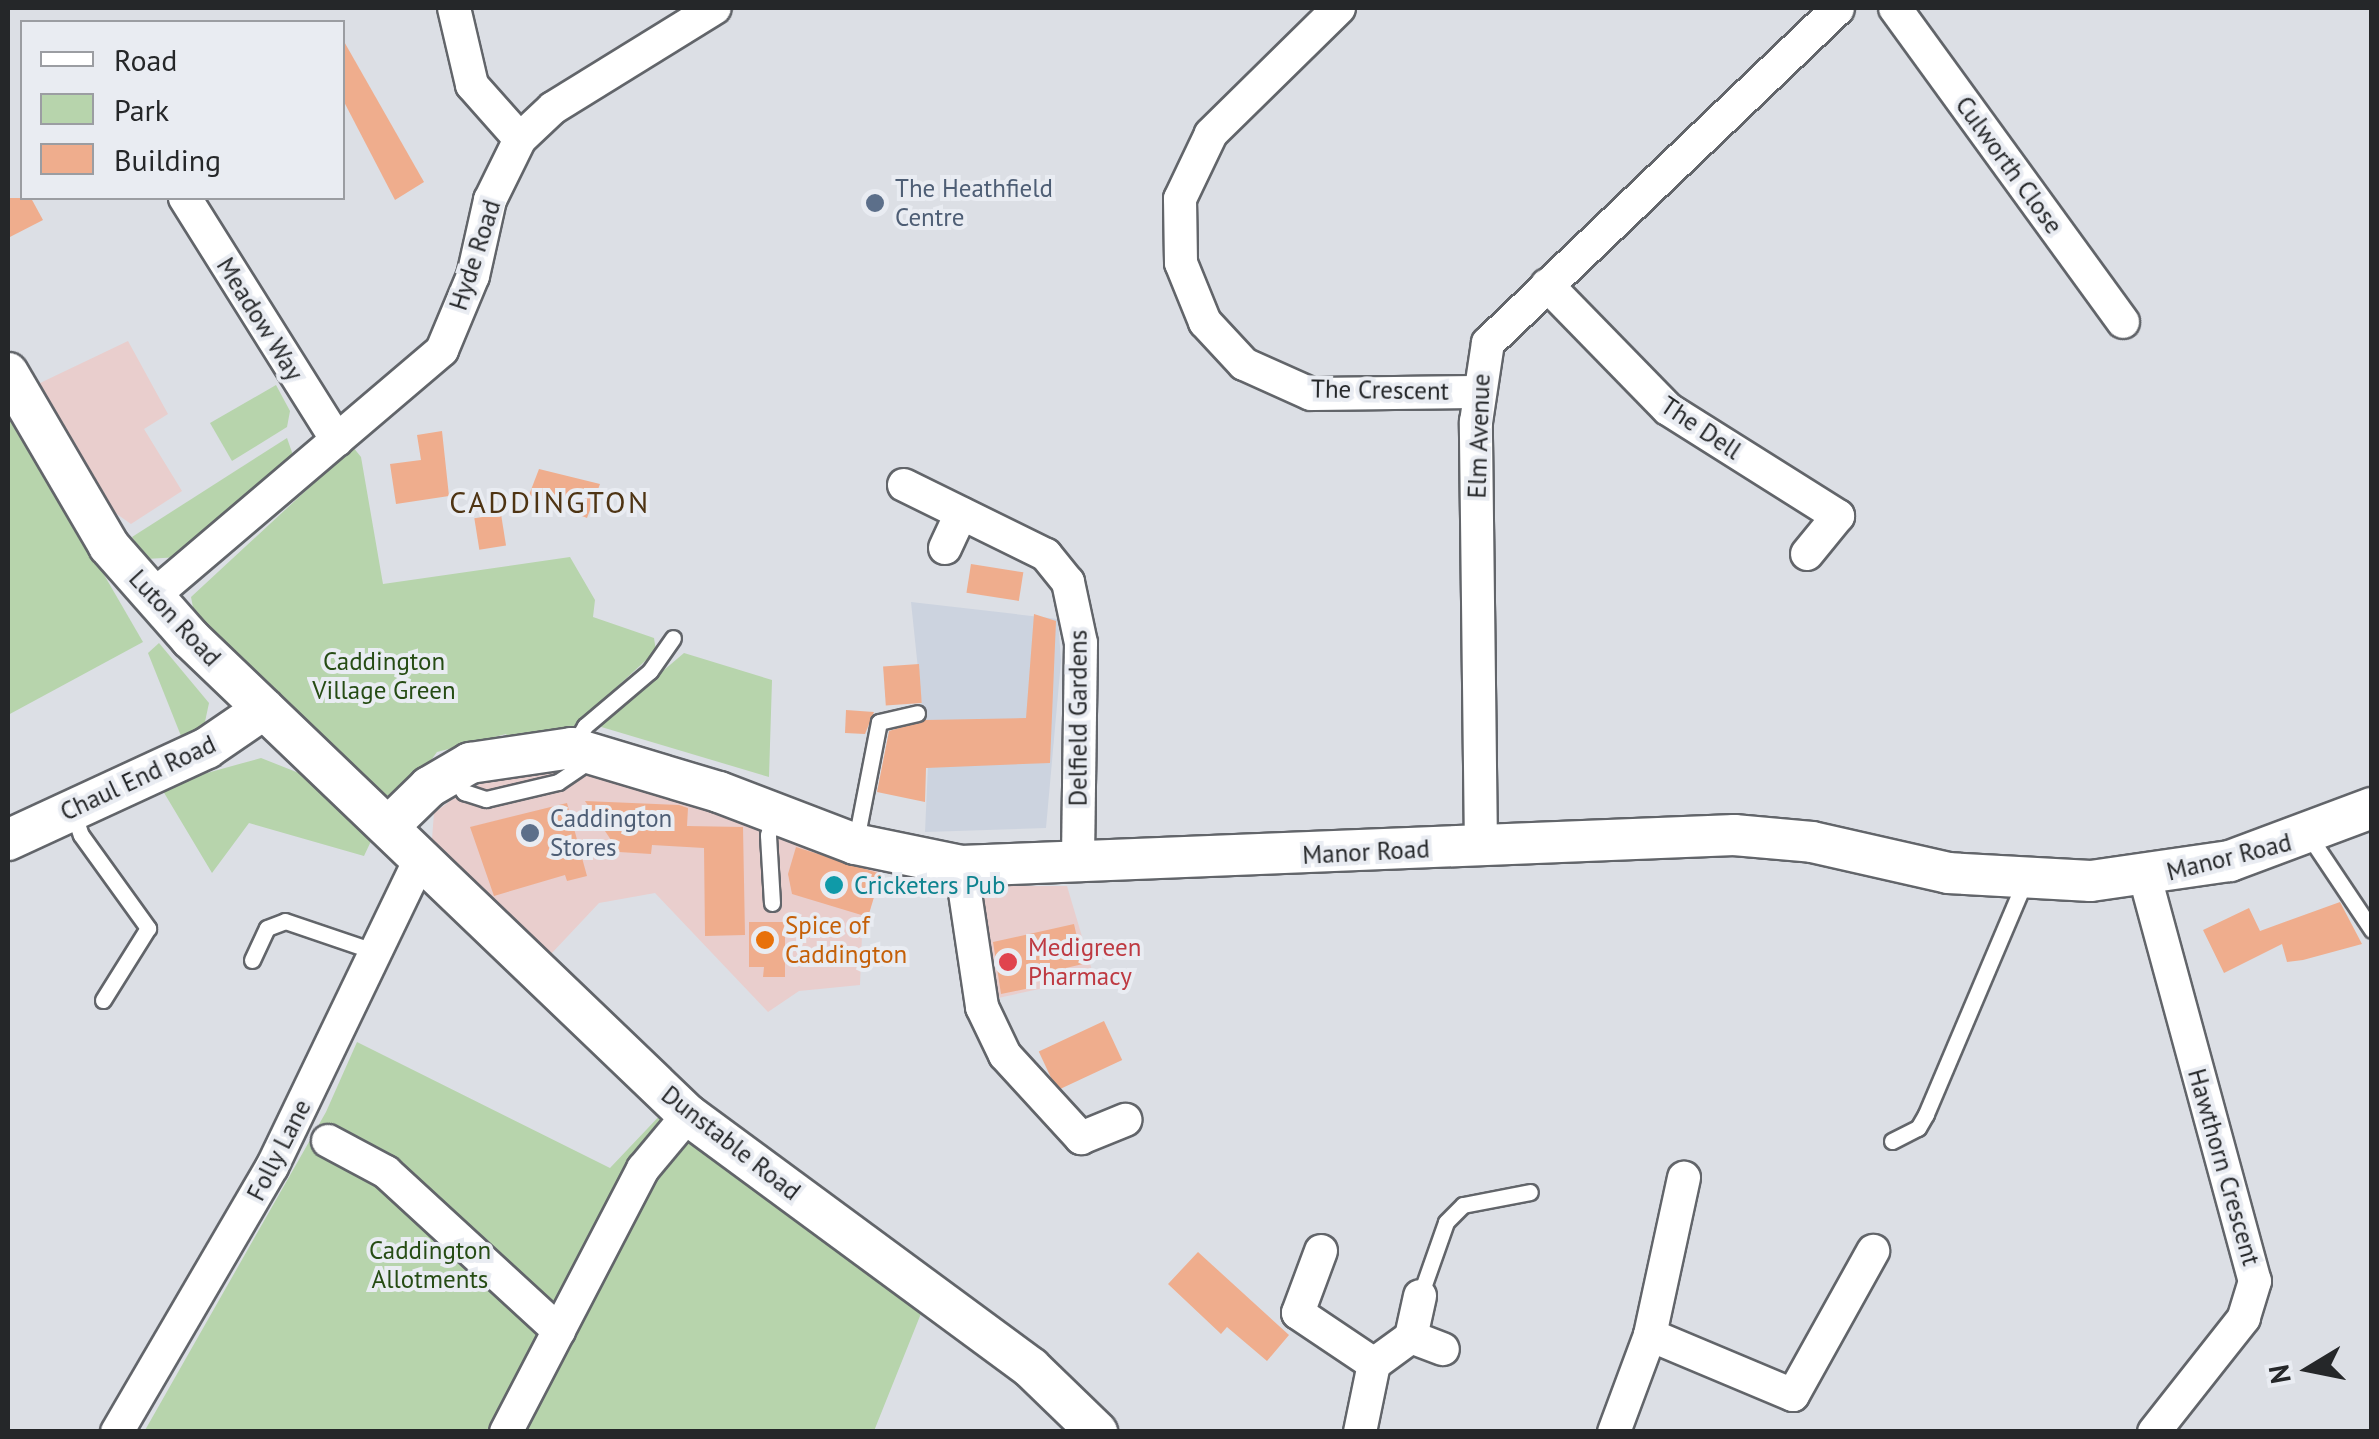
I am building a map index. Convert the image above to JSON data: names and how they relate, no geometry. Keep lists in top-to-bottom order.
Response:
{
  "streets": {
    "street": [
      "Culworth Close",
      "Hyde Road",
      "Meadow Way",
      "The Crescent",
      "The Dell",
      "Elm Avenue",
      "Luton Road",
      "Delfield Gardens",
      "Chaul End Road",
      "Manor Road",
      "Dunstable Road",
      "Folly Lane",
      "Hawthorn Crescent"
    ]
  },
  "crossings": [
    ["Hyde Road", "Meadow Way"],
    ["Hyde Road", "Luton Road"],
    ["The Crescent", "Elm Avenue"],
    ["The Dell", "Elm Avenue"],
    ["Elm Avenue", "Manor Road"],
    ["Luton Road", "Chaul End Road"],
    ["Luton Road", "Manor Road"],
    ["Luton Road", "Dunstable Road"],
    ["Delfield Gardens", "Manor Road"],
    ["Manor Road", "Dunstable Road"],
    ["Manor Road", "Hawthorn Crescent"],
    ["Dunstable Road", "Folly Lane"]
  ],
  "districts": ["CADDINGTON"],
  "parks": ["Caddington Village Green", "Caddington Allotments"],
  "places": [
    "The Heathfield Centre",
    "Caddington Stores",
    "Cricketers Pub",
    "Spice of Caddington",
    "Medigreen Pharmacy"
  ],
  "legend": ["Road", "Park", "Building"],
  "north": "left"
}
